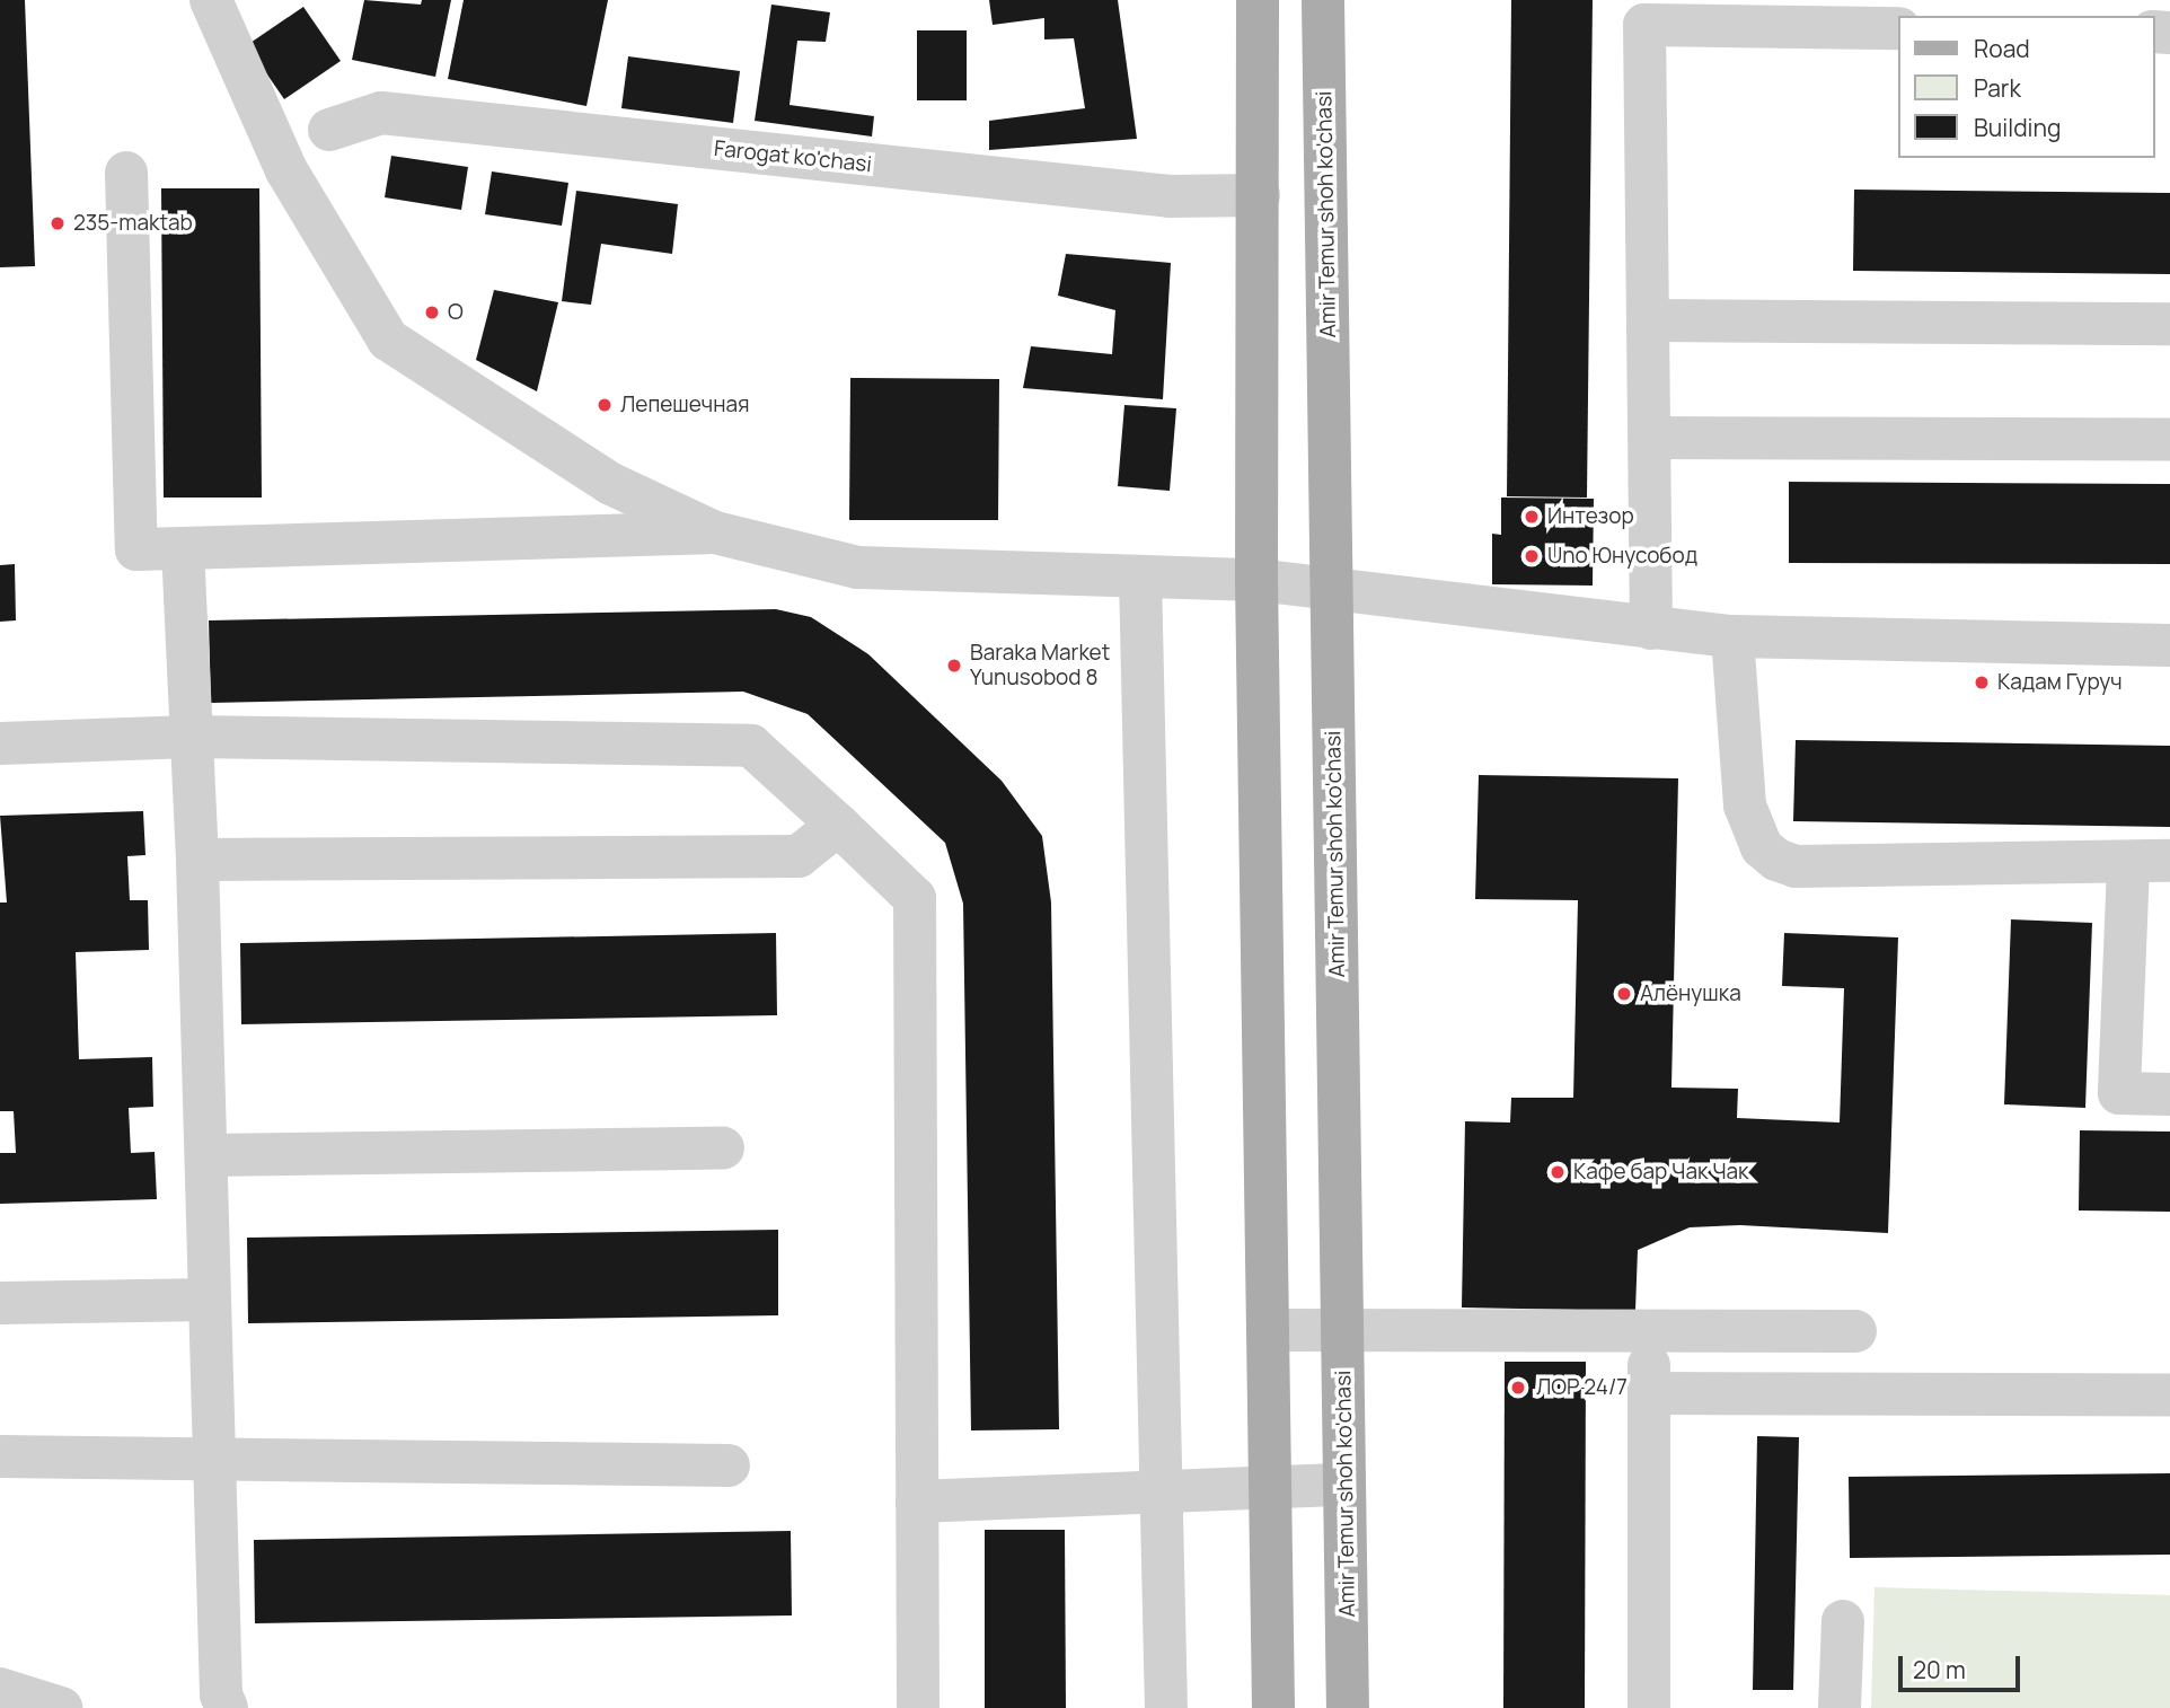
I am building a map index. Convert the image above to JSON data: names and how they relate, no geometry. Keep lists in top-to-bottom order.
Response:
{
  "streets": {
    "main road": ["Amir Temur shoh ko'chasi"],
    "street": ["Farogat ko'chasi"]
  },
  "places": [
    "235-maktab",
    "О",
    "Лепешечная",
    "Интезор",
    "Uno Юнусобод",
    "Baraka Market Yunusobod 8",
    "Кадам Гуруч",
    "Алёнушка",
    "Кафе бар Чак Чак",
    "ЛОР 24/7"
  ],
  "legend": ["Road", "Park", "Building"],
  "scale_bar": "20 m"
}
